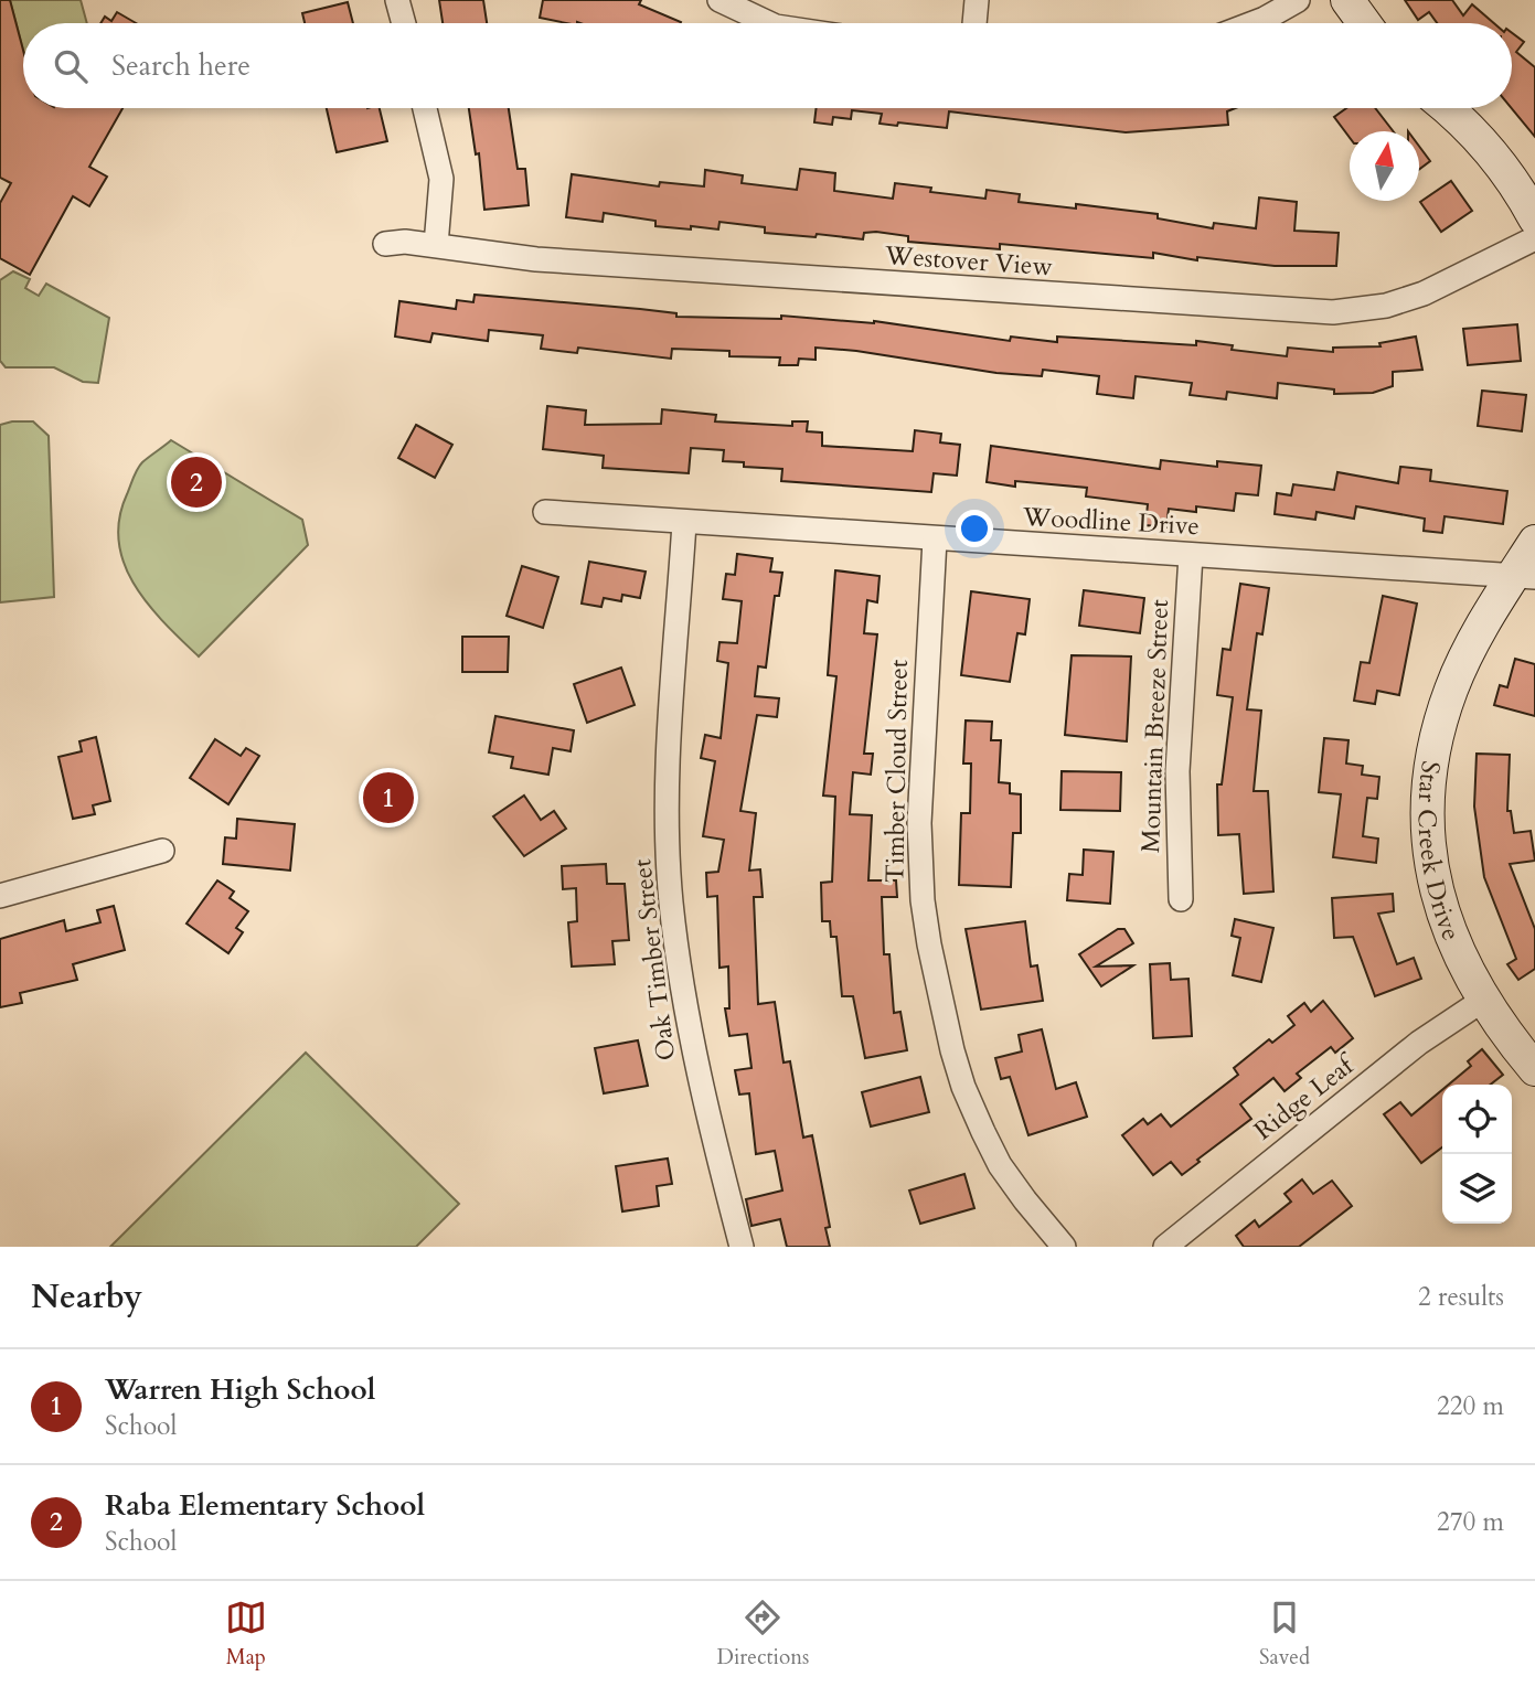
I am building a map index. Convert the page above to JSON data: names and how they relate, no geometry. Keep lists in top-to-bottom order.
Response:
{
  "streets": {
    "street": [
      "Westover View",
      "Woodline Drive",
      "Mountain Breeze Street",
      "Timber Cloud Street",
      "Star Creek Drive",
      "Oak Timber Street",
      "Ridge Leaf"
    ]
  },
  "crossings": [
    ["Woodline Drive", "Mountain Breeze Street"],
    ["Woodline Drive", "Timber Cloud Street"],
    ["Woodline Drive", "Star Creek Drive"],
    ["Woodline Drive", "Oak Timber Street"],
    ["Star Creek Drive", "Ridge Leaf"]
  ],
  "north": "top",
  "page": {
    "search": "Search here",
    "pins": ["2", "1"],
    "heading": ["Nearby", "2 results"],
    "list": [
      {
        "mark": "1",
        "name": "Warren High School",
        "note": "School",
        "value": "220 m"
      },
      {
        "mark": "2",
        "name": "Raba Elementary School",
        "note": "School",
        "value": "270 m"
      }
    ],
    "nav": ["Map", "Directions", "Saved"]
  }
}
